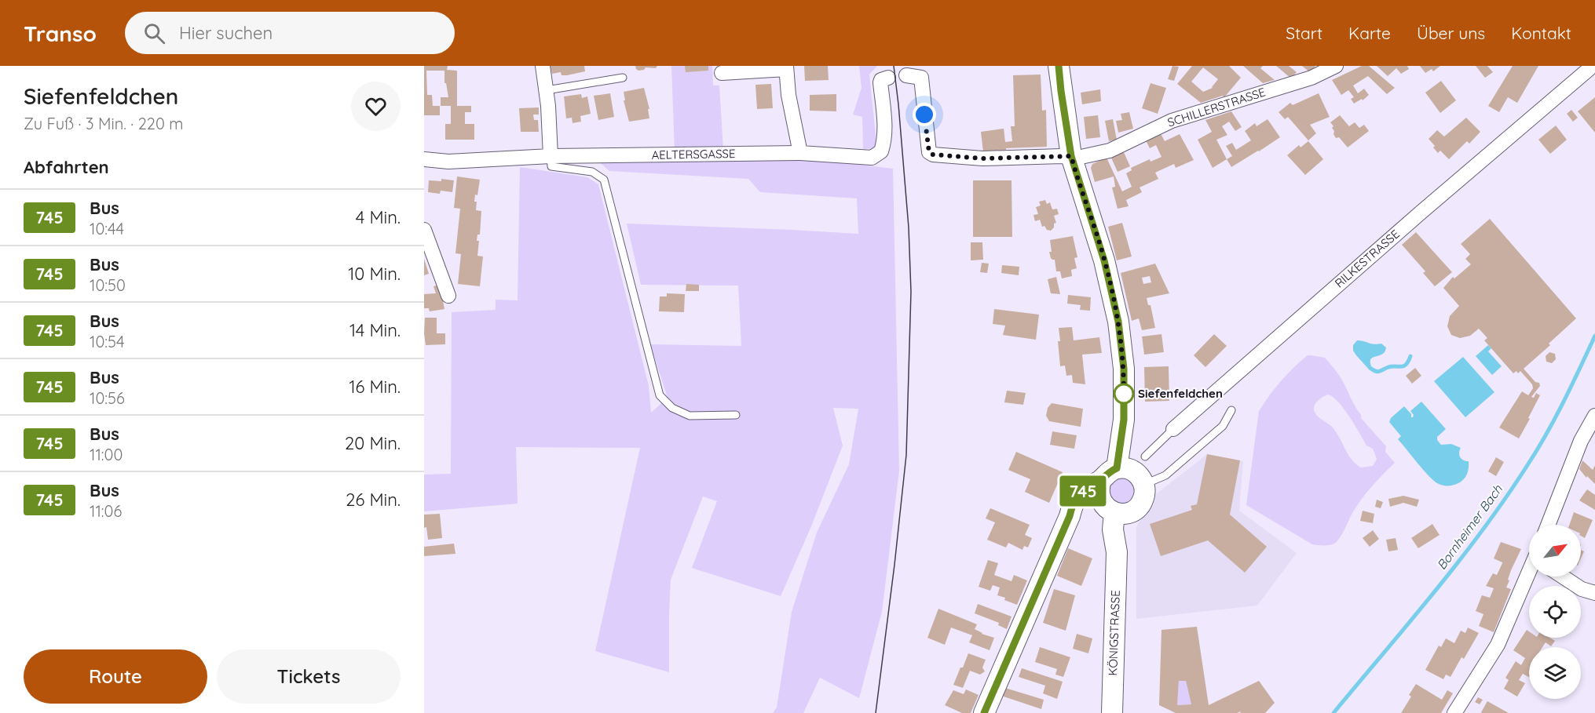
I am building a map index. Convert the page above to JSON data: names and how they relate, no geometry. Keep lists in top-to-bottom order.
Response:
{
  "streets": {
    "street": [
      "SCHILLERSTRASSE",
      "AELTERSGASSE",
      "RILKESTRASSE",
      "KÖNIGSTRASSE"
    ]
  },
  "crossings": [
    ["SCHILLERSTRASSE", "KÖNIGSTRASSE"]
  ],
  "water": ["Bornheimer Bach"],
  "places": ["Siefenfeldchen"],
  "lines": ["bus line 745"],
  "north": "top right",
  "page": {
    "header": "Transo",
    "search": "Hier suchen",
    "nav": [
      "Start",
      "Karte",
      "Über uns",
      "Kontakt"
    ],
    "heading": [
      ["Siefenfeldchen", "Zu Fuß · 3 Min. · 220 m"],
      "Abfahrten"
    ],
    "on_map": "745",
    "list": [
      {
        "mark": "745",
        "name": "Bus",
        "note": "10:44",
        "value": "4 Min."
      },
      {
        "mark": "745",
        "name": "Bus",
        "note": "10:50",
        "value": "10 Min."
      },
      {
        "mark": "745",
        "name": "Bus",
        "note": "10:54",
        "value": "14 Min."
      },
      {
        "mark": "745",
        "name": "Bus",
        "note": "10:56",
        "value": "16 Min."
      },
      {
        "mark": "745",
        "name": "Bus",
        "note": "11:00",
        "value": "20 Min."
      },
      {
        "mark": "745",
        "name": "Bus",
        "note": "11:06",
        "value": "26 Min."
      }
    ],
    "buttons": ["Route", "Tickets"]
  }
}
